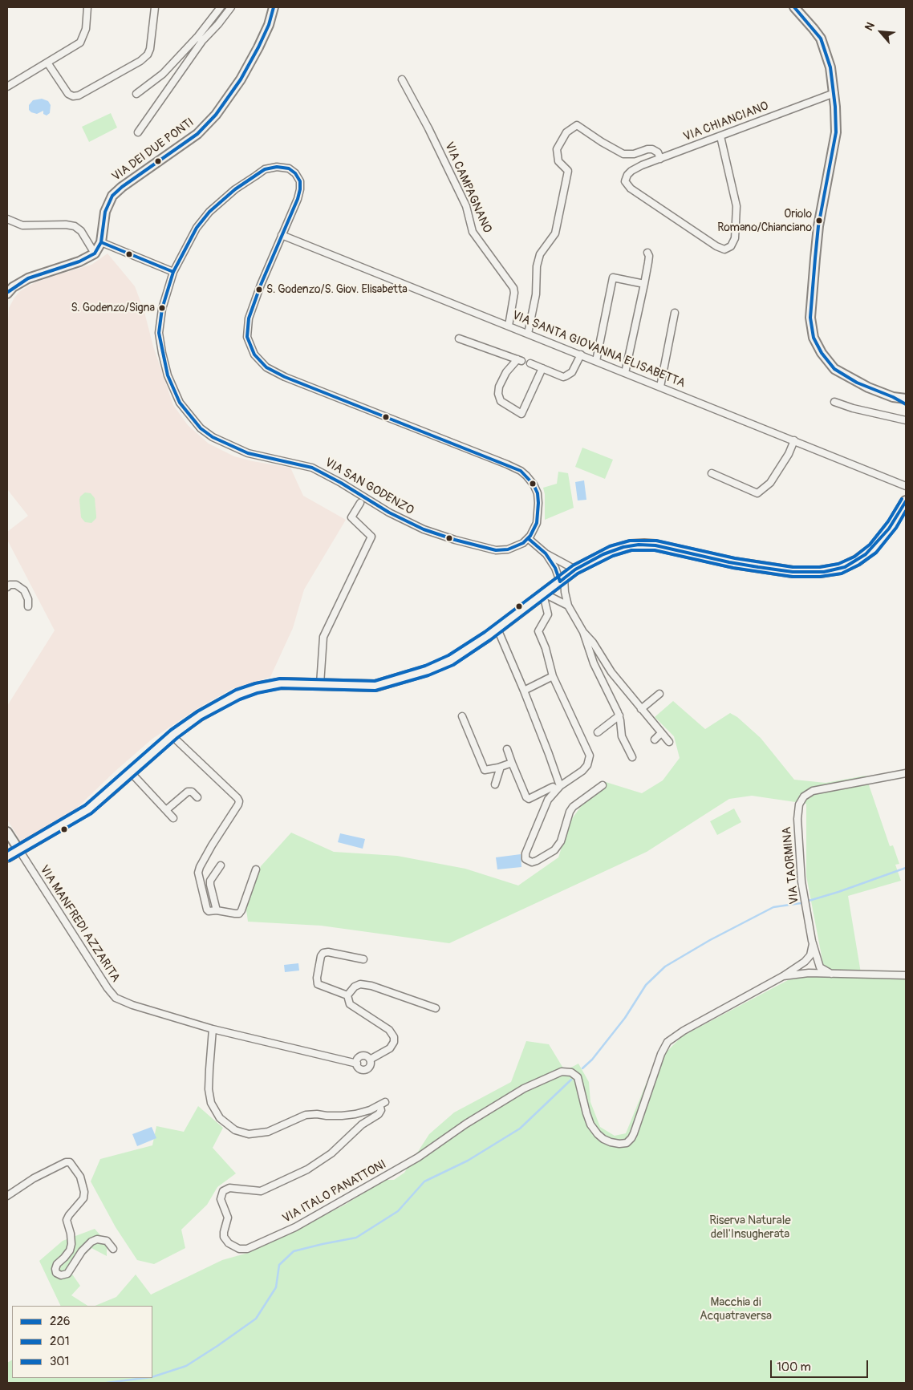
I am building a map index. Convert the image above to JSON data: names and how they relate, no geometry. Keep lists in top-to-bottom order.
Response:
{
  "streets": {
    "street": [
      "VIA CHIANCIANO",
      "VIA DEI DUE PONTI",
      "VIA CAMPAGNANO",
      "VIA SANTA GIOVANNA ELISABETTA",
      "VIA SAN GODENZO",
      "VIA TAORMINA",
      "VIA MANFREDI AZZARITA",
      "VIA ITALO PANATTONI"
    ]
  },
  "crossings": [
    ["VIA CAMPAGNANO", "VIA SANTA GIOVANNA ELISABETTA"],
    ["VIA SANTA GIOVANNA ELISABETTA", "VIA SAN GODENZO"],
    ["VIA MANFREDI AZZARITA", "VIA ITALO PANATTONI"]
  ],
  "parks": ["Riserva Naturale dell'Insugherata", "Macchia di Acquatraversa"],
  "places": ["Oriolo Romano/Chianciano", "S. Godenzo/S. Giov. Elisabetta", "S. Godenzo/Signa"],
  "lines": ["transit line 226", "transit line 301", "transit line 201"],
  "legend": ["226", "201", "301"],
  "scale_bar": "100 m",
  "north": "top left"
}
